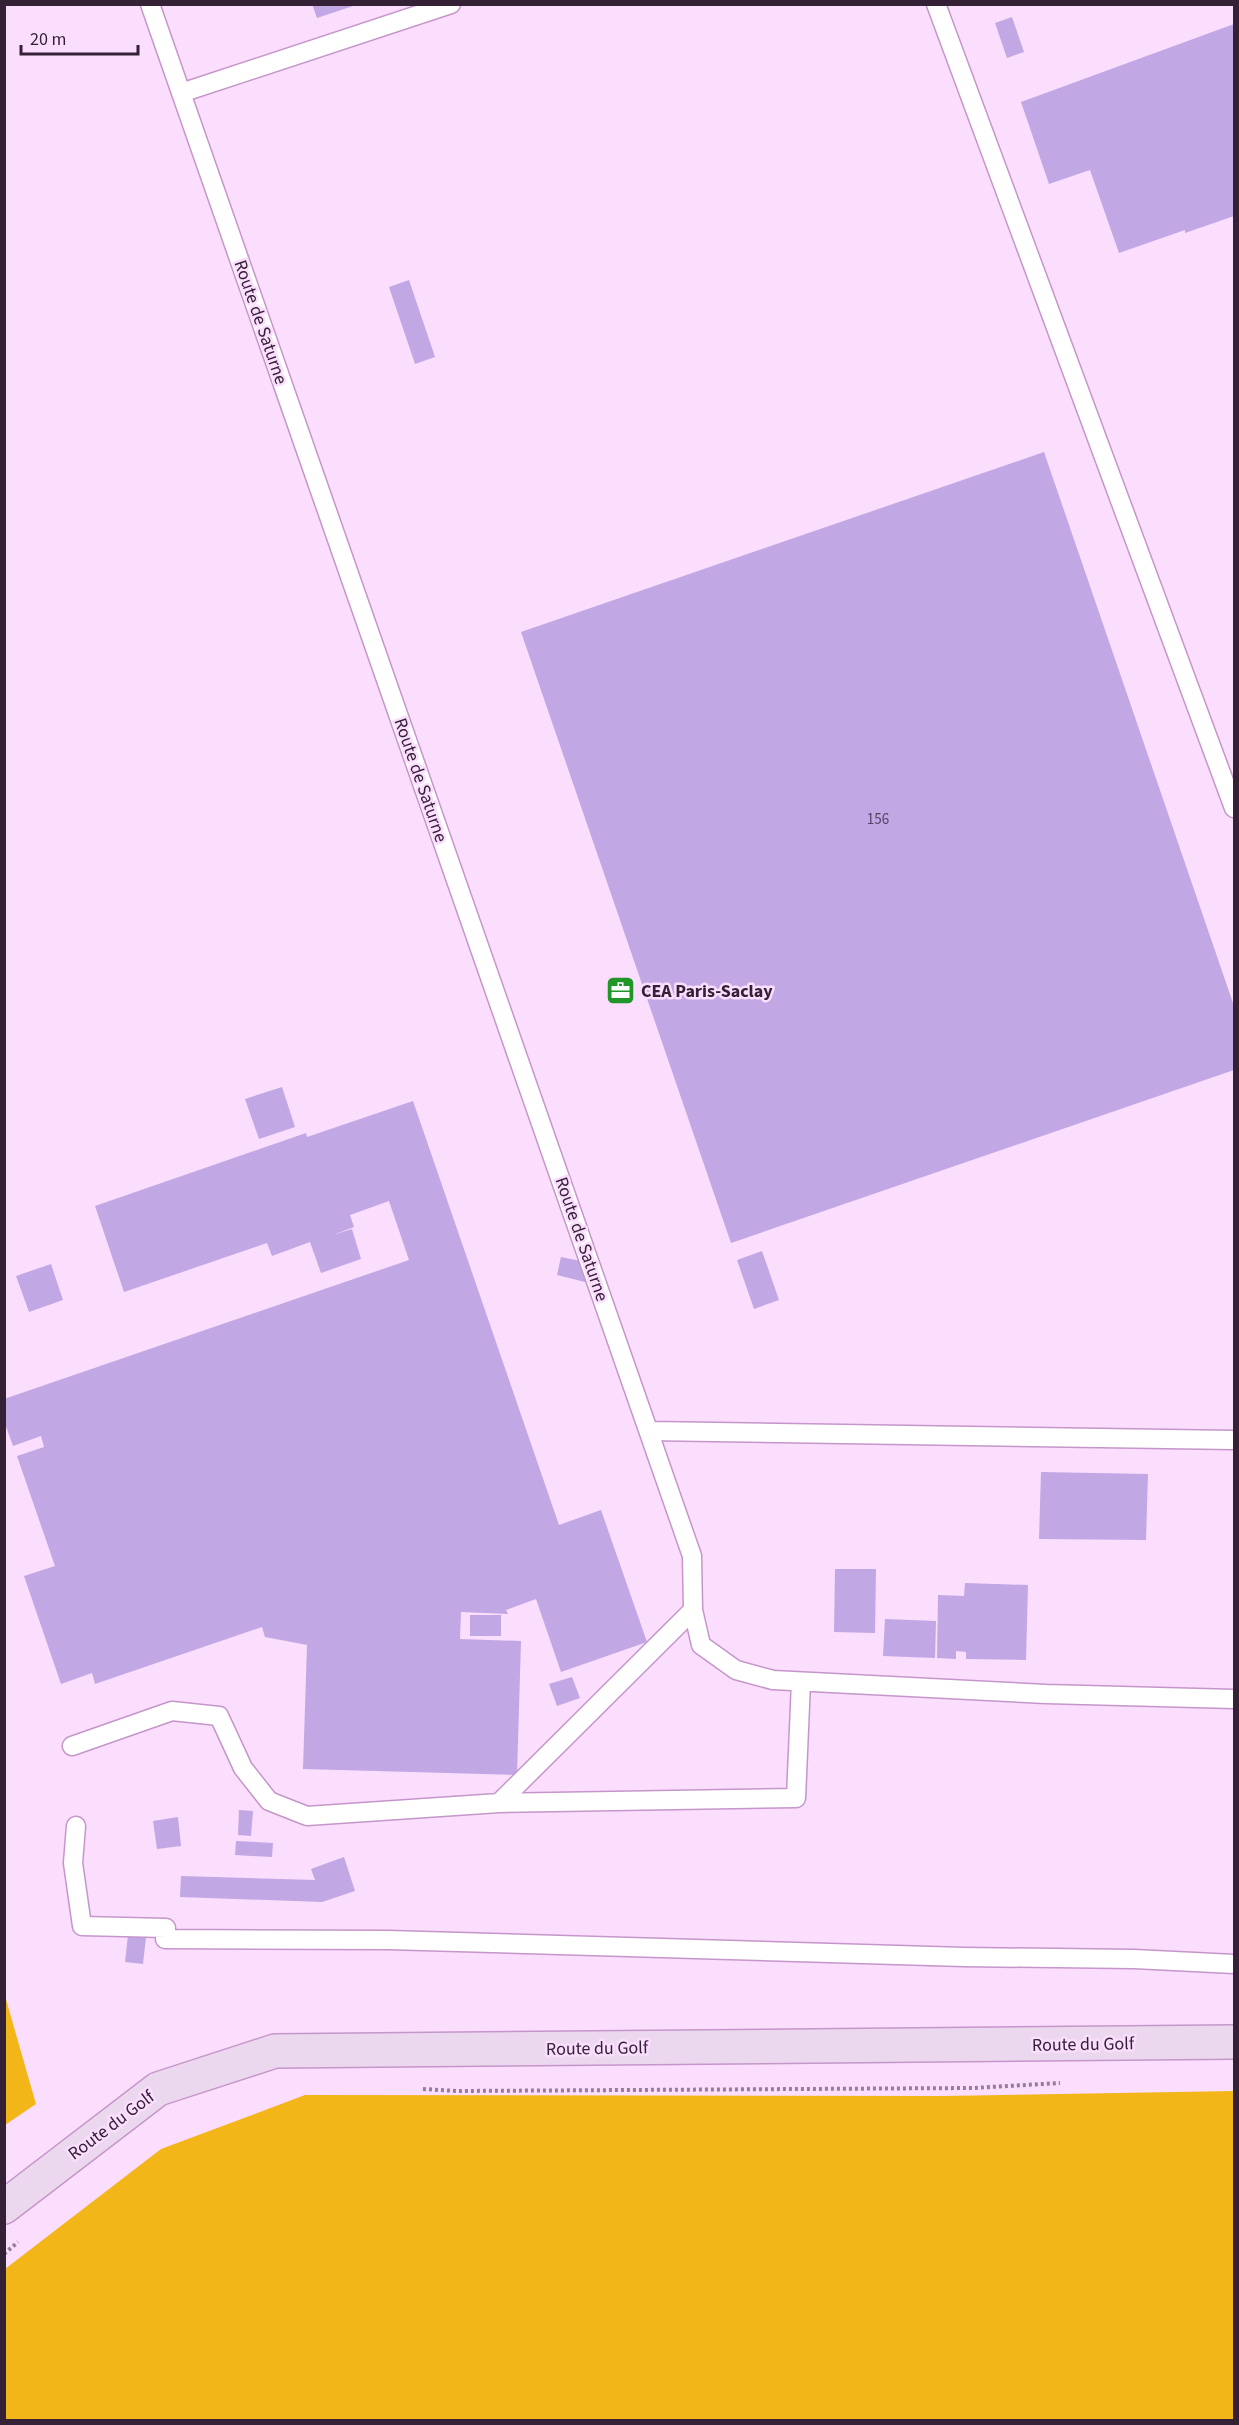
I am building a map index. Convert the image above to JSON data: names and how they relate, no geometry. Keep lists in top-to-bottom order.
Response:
{
  "streets": {
    "street": ["Route du Golf"],
    "lane": ["Route de Saturne"]
  },
  "places": {
    "office": ["CEA Paris-Saclay"]
  },
  "house_numbers": ["156"],
  "scale_bar": "20 m"
}
